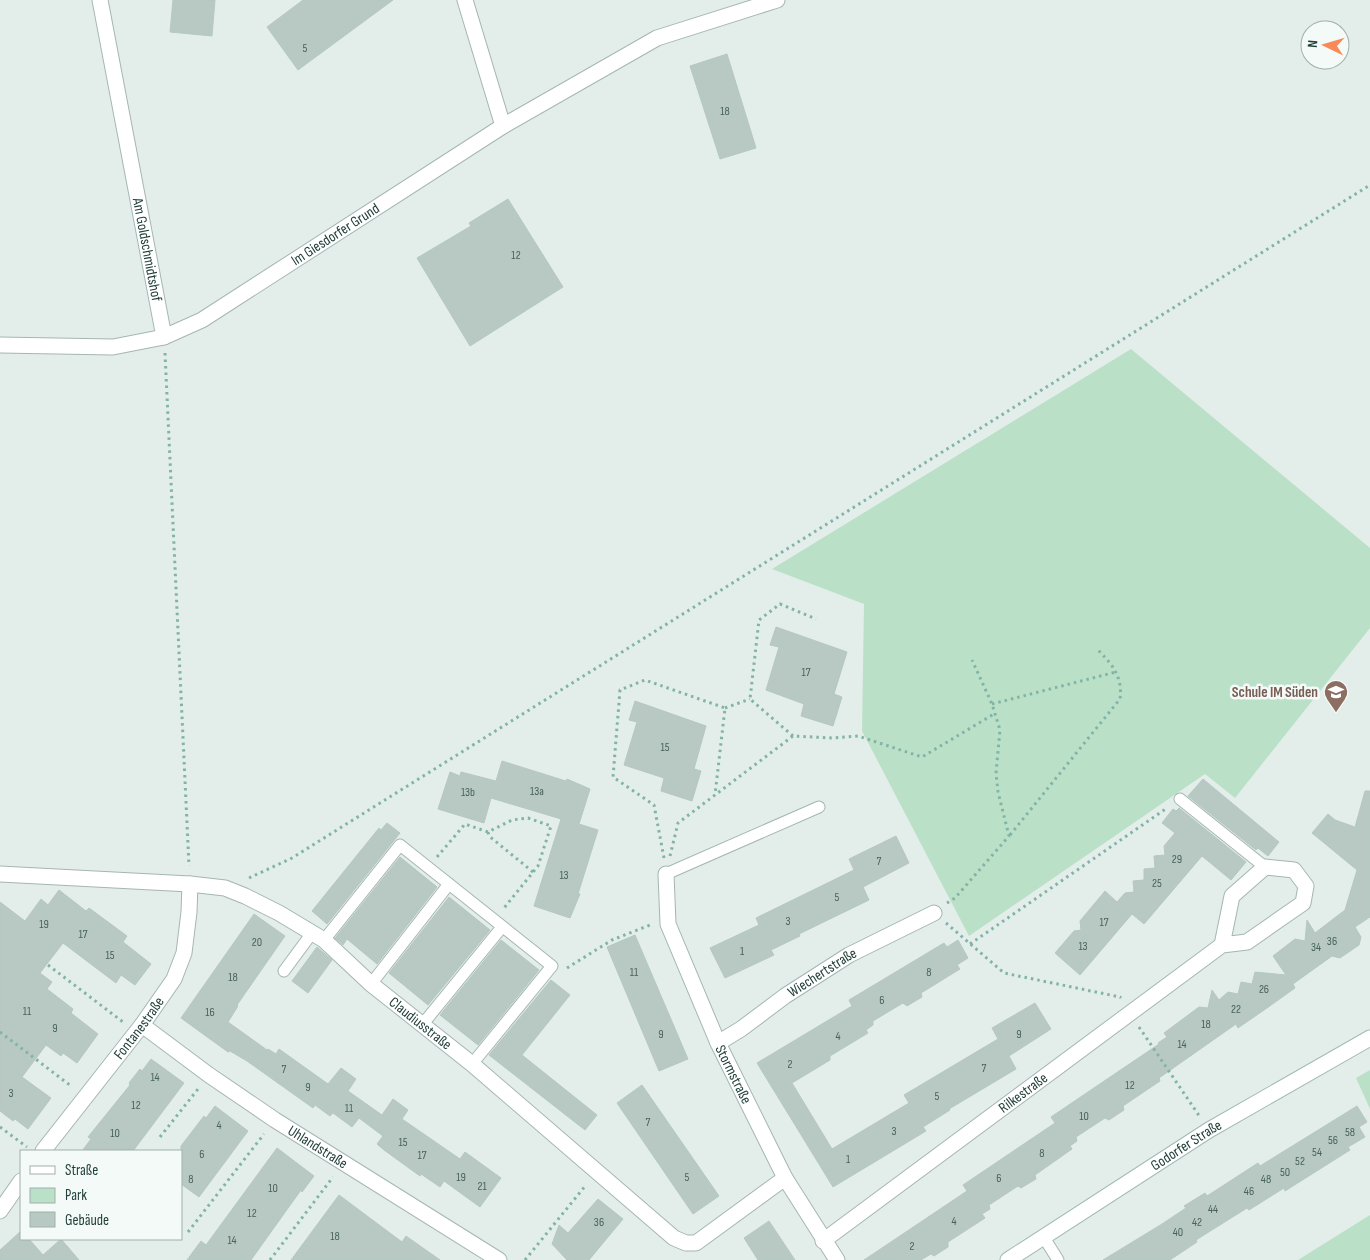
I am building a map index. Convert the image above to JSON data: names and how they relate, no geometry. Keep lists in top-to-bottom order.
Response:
{
  "streets": {
    "street": [
      "Im Giesdorfer Grund",
      "Am Goldschmidtshof",
      "Wiechertstraße",
      "Claudiusstraße",
      "Fontanestraße",
      "Stormstraße",
      "Rilkestraße",
      "Godorfer Straße",
      "Uhlandstraße"
    ]
  },
  "crossings": [
    ["Im Giesdorfer Grund", "Am Goldschmidtshof"],
    ["Wiechertstraße", "Stormstraße"],
    ["Claudiusstraße", "Fontanestraße"],
    ["Claudiusstraße", "Stormstraße"],
    ["Fontanestraße", "Uhlandstraße"],
    ["Stormstraße", "Rilkestraße"]
  ],
  "places": {
    "school or university": ["Schule IM Süden"]
  },
  "house_numbers": [
    "5",
    "18",
    "12",
    "17",
    "15",
    "13a",
    "13b",
    "29",
    "7",
    "13",
    "25",
    "5",
    "3",
    "17",
    "19",
    "17",
    "36",
    "20",
    "13",
    "34",
    "1",
    "15",
    "11",
    "8",
    "18",
    "26",
    "6",
    "22",
    "11",
    "16",
    "18",
    "9",
    "9",
    "9",
    "4",
    "14",
    "2",
    "7",
    "7",
    "14",
    "12",
    "9",
    "3",
    "5",
    "12",
    "11",
    "10",
    "7",
    "4",
    "3",
    "58",
    "10",
    "56",
    "15",
    "54",
    "8",
    "6",
    "17",
    "1",
    "52",
    "50",
    "19",
    "5",
    "6",
    "8",
    "48",
    "21",
    "10",
    "46",
    "44",
    "12",
    "4",
    "36",
    "42",
    "40",
    "18",
    "14",
    "2"
  ],
  "legend": ["Straße", "Park", "Gebäude"],
  "north": "left"
}
